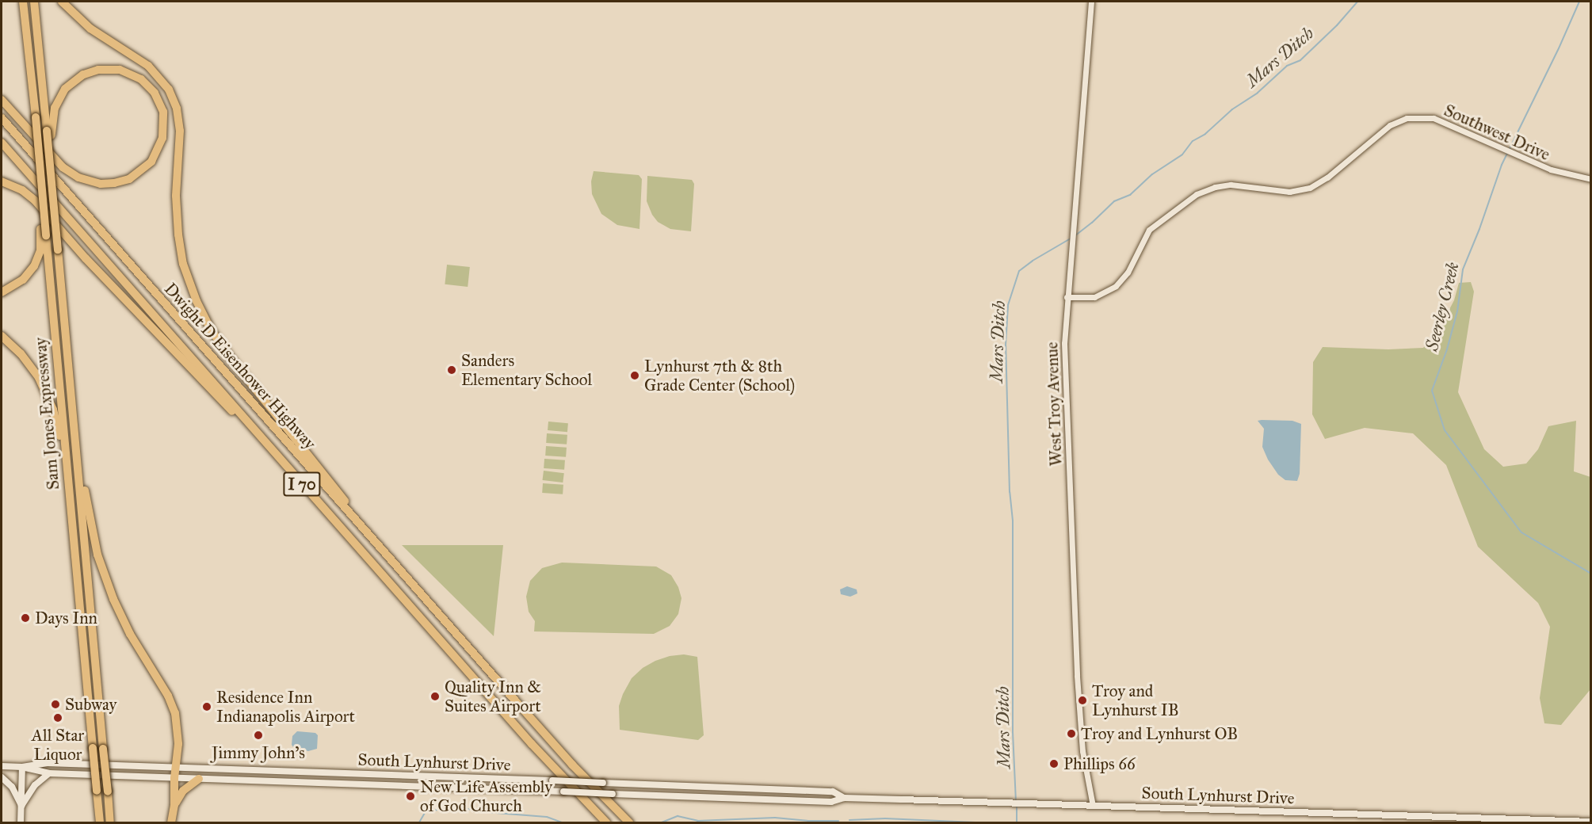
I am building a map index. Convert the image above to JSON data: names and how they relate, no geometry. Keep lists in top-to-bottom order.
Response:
{
  "streets": {
    "highway": ["Dwight D Eisenhower Highway", "Sam Jones Expressway", "I 70"],
    "main road": ["South Lynhurst Drive"],
    "street": ["Southwest Drive", "West Troy Avenue"]
  },
  "crossings": [
    ["Southwest Drive", "West Troy Avenue"],
    ["West Troy Avenue", "South Lynhurst Drive"]
  ],
  "water": ["Mars Ditch", "Seerley Creek"],
  "places": [
    "Sanders Elementary School",
    "Lynhurst 7th & 8th Grade Center (School)",
    "Days Inn",
    "Quality Inn & Suites Airport",
    "Troy and Lynhurst IB",
    "Subway",
    "Residence Inn Indianapolis Airport",
    "All Star Liquor",
    "Troy and Lynhurst OB",
    "Jimmy John's",
    "Phillips 66",
    "New Life Assembly of God Church"
  ]
}
